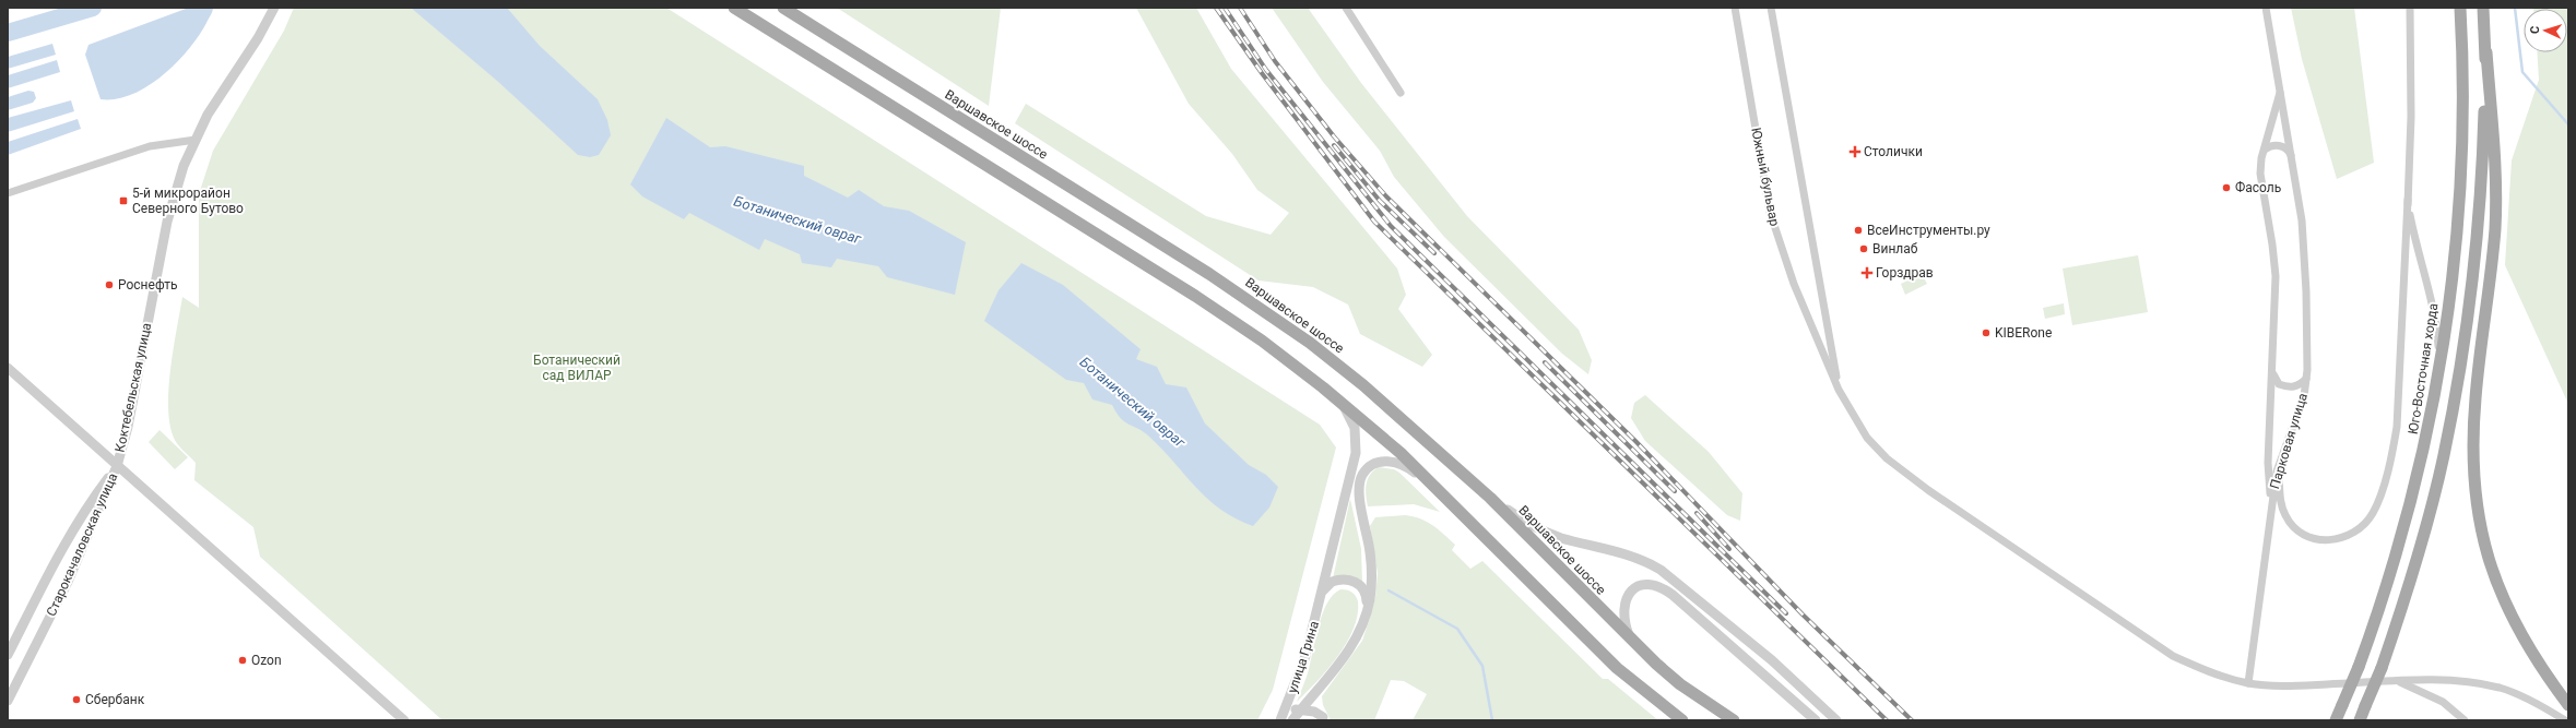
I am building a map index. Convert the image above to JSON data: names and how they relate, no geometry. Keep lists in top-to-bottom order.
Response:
{
  "streets": {
    "main road": ["Варшавское шоссе", "Юго-Восточная хорда"],
    "street": [
      "Южный бульвар",
      "Коктебельская улица",
      "Парковая улица",
      "Старокачаловская улица",
      "улица Грина"
    ]
  },
  "crossings": [
    ["Коктебельская улица", "Старокачаловская улица"]
  ],
  "water": ["Ботанический овраг"],
  "parks": ["Ботанический сад ВИЛАР"],
  "places": {
    "health": ["Столички", "Горздрав"],
    "other": [
      "Фасоль",
      "ВсеИнструменты.ру",
      "Винлаб",
      "Роснефть",
      "KIBERone",
      "Ozon",
      "Сбербанк"
    ],
    "transit": ["5-й микрорайон Северного Бутово"]
  },
  "north": "left"
}
